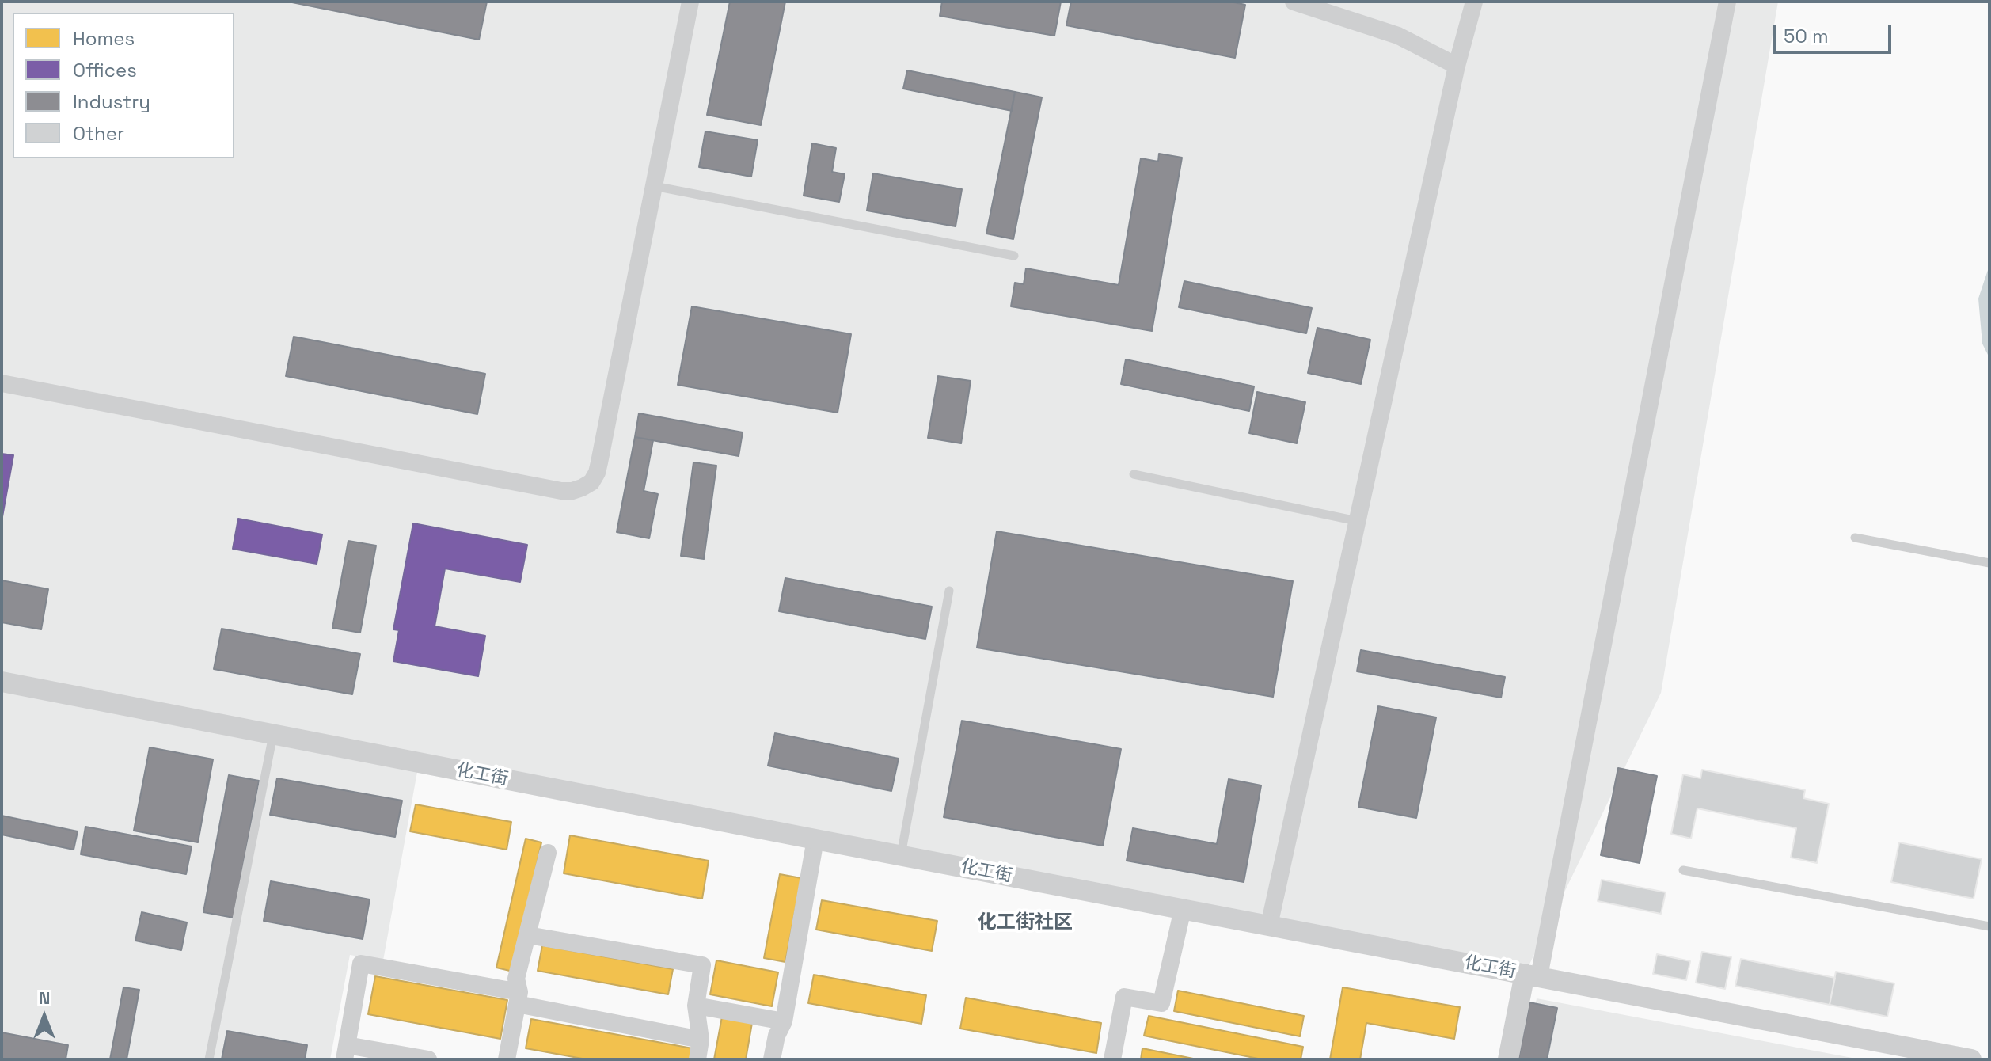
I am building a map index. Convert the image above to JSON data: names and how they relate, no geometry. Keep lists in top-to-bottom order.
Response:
{
  "streets": {
    "street": ["化工街"]
  },
  "districts": ["化工街社区"],
  "legend": [
    "Homes",
    "Offices",
    "Industry",
    "Other"
  ],
  "scale_bar": "50 m",
  "north": "top"
}
